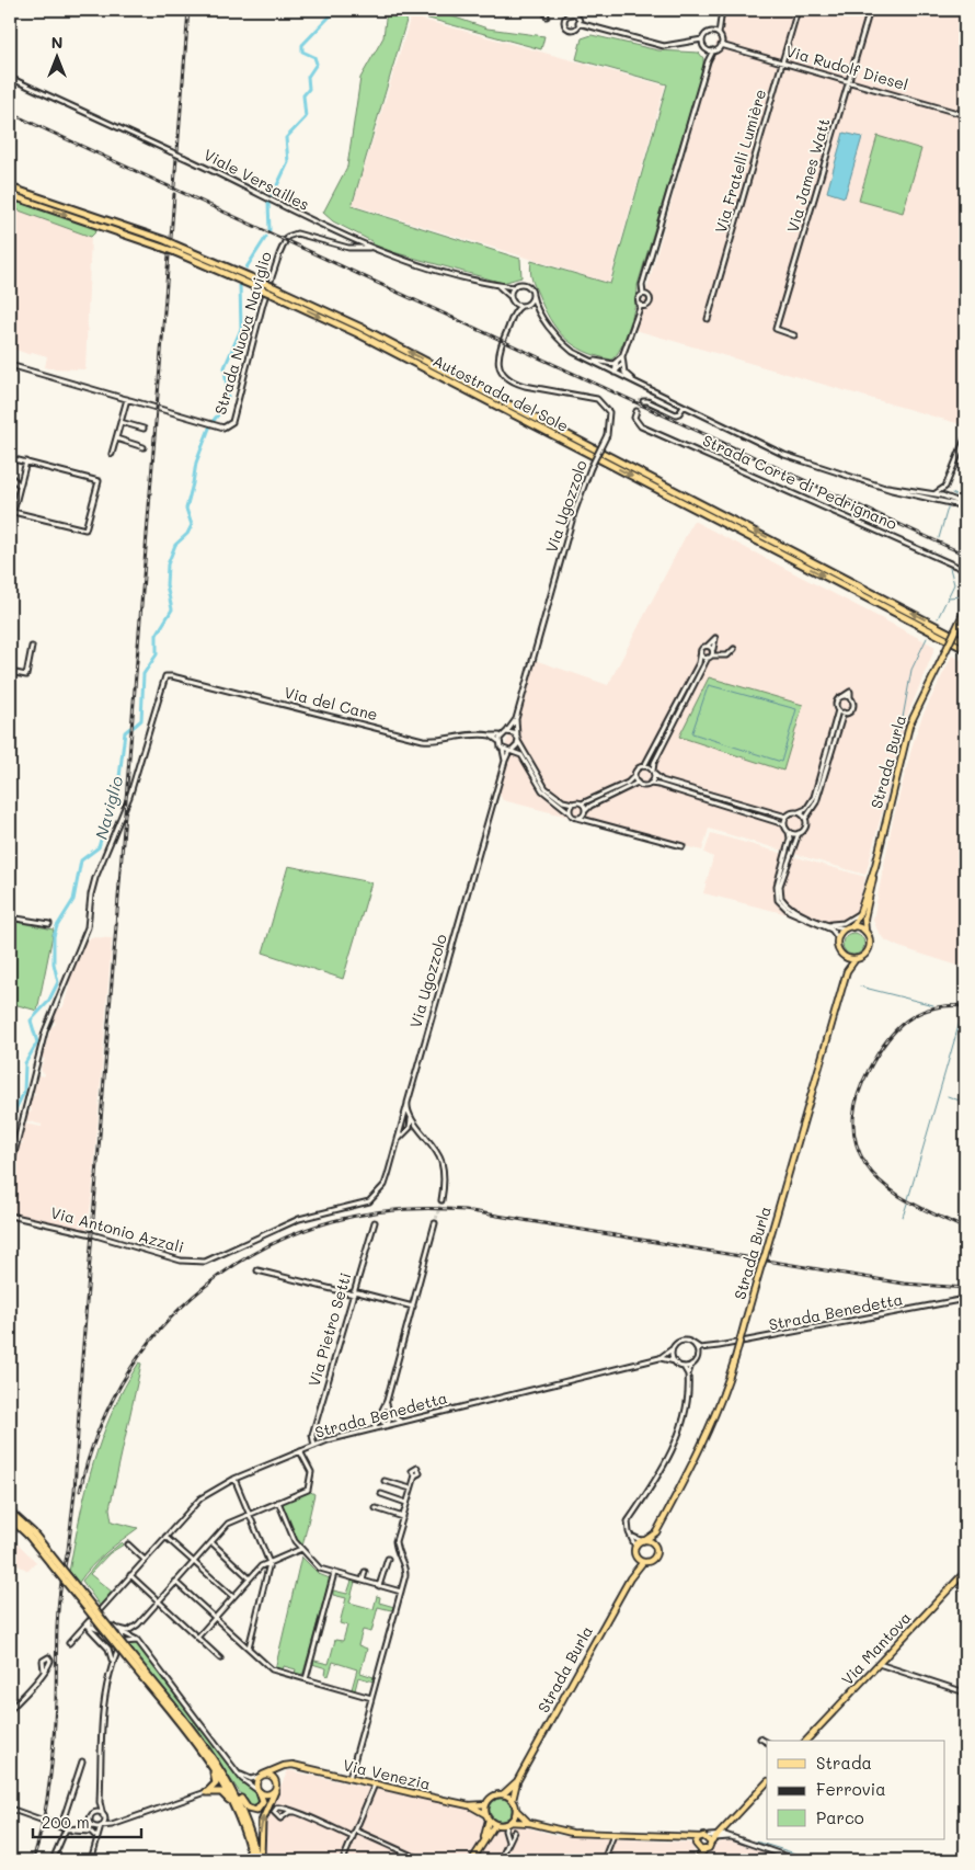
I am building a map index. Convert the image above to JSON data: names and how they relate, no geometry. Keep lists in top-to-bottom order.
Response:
{
  "streets": {
    "highway": ["Autostrada del Sole"],
    "main road": ["Strada Burla", "Via Mantova", "Via Venezia"],
    "street": [
      "Via Rudolf Diesel",
      "Via Fratelli Lumière",
      "Via James Watt",
      "Viale Versailles",
      "Strada Nuova Naviglio",
      "Strada Corte di Pedrignano",
      "Via Ugozzolo",
      "Via del Cane",
      "Via Antonio Azzali",
      "Strada Benedetta",
      "Via Pietro Setti"
    ]
  },
  "crossings": [
    ["Via Rudolf Diesel", "Via Fratelli Lumière"],
    ["Via Rudolf Diesel", "Via James Watt"],
    ["Viale Versailles", "Strada Nuova Naviglio"],
    ["Viale Versailles", "Via Ugozzolo"],
    ["Via Ugozzolo", "Via del Cane"],
    ["Via Ugozzolo", "Via Antonio Azzali"],
    ["Strada Burla", "Via Venezia"],
    ["Strada Benedetta", "Via Pietro Setti"]
  ],
  "water": ["Naviglio"],
  "legend": ["Strada", "Ferrovia", "Parco"],
  "scale_bar": "200 m",
  "north": "top"
}
